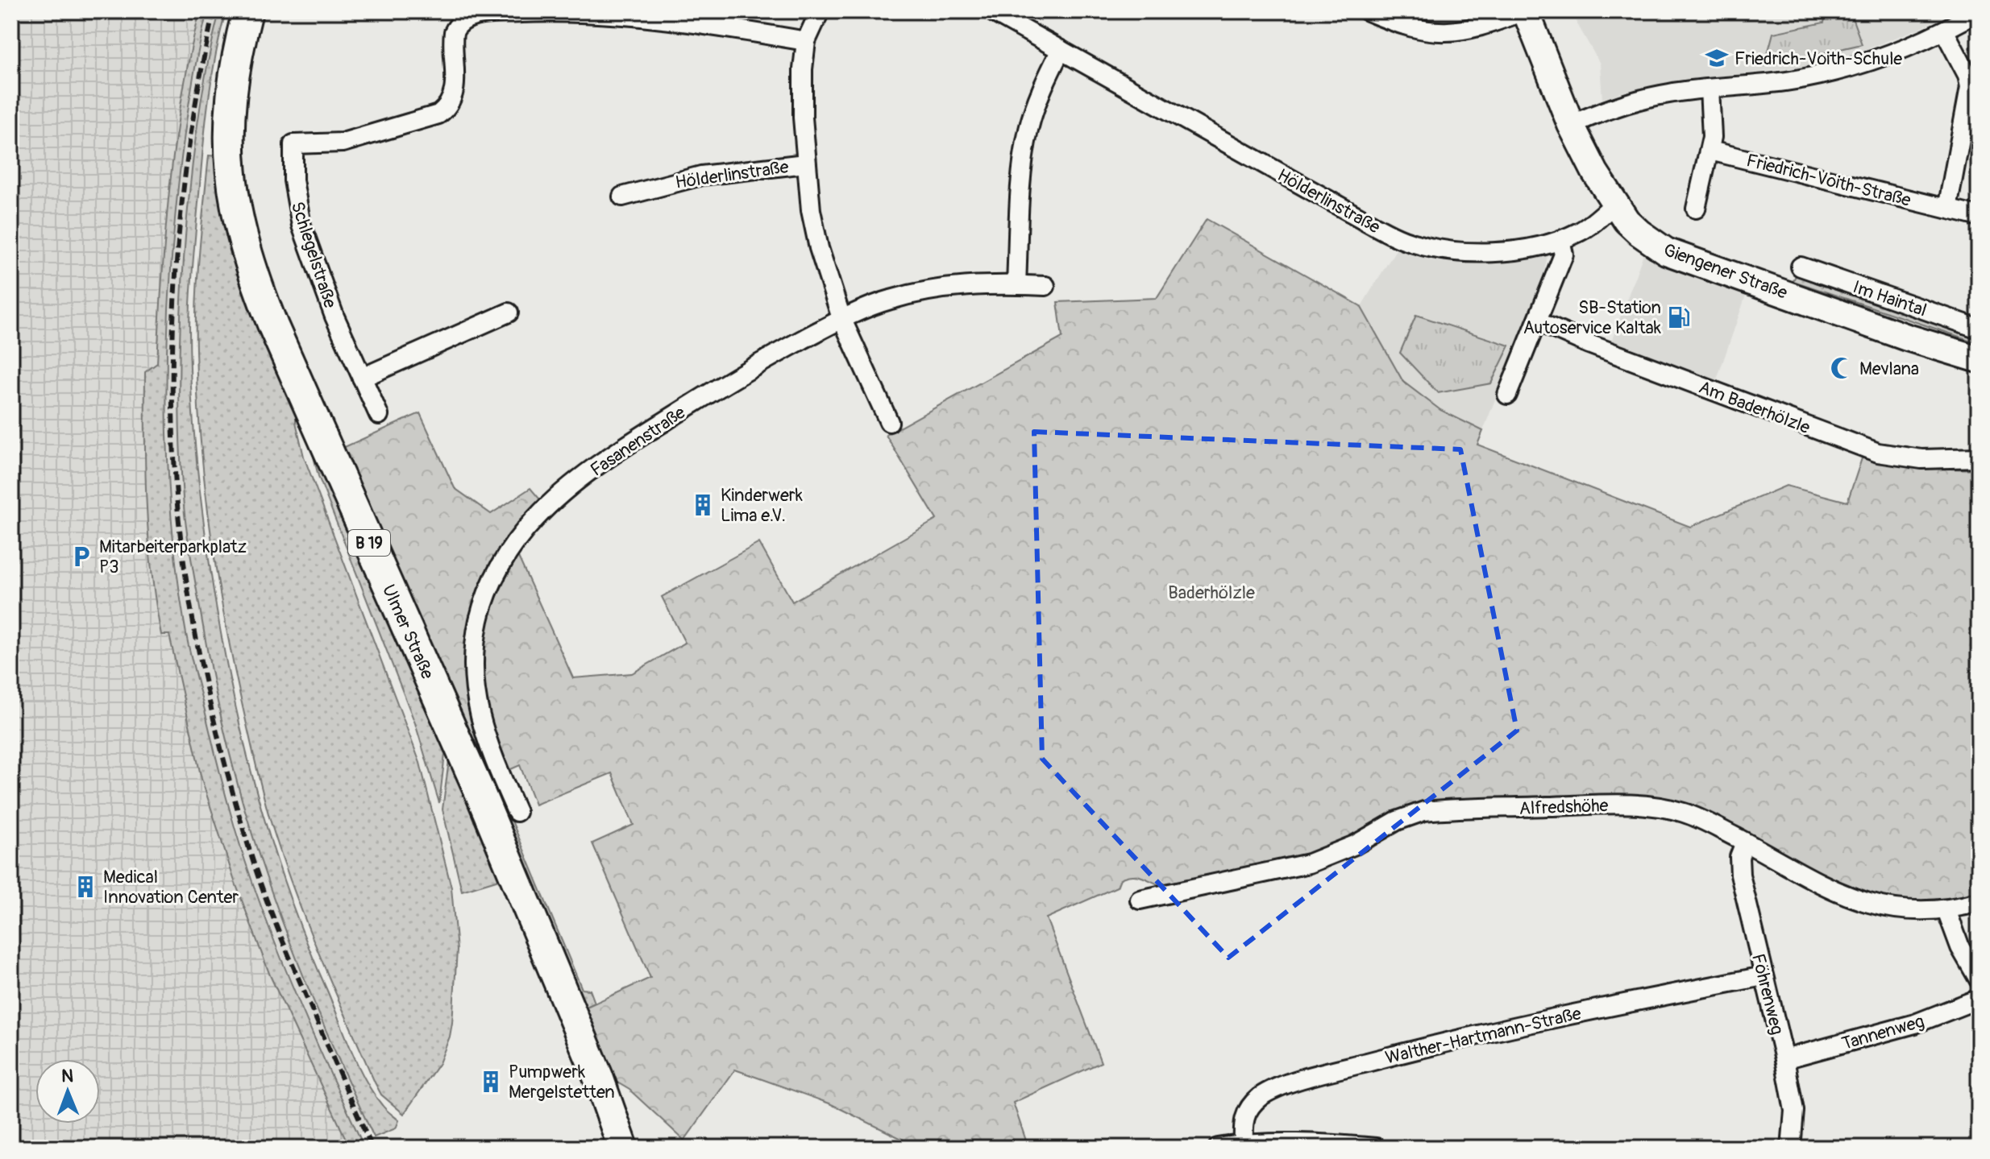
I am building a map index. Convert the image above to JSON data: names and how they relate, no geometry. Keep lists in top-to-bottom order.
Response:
{
  "streets": {
    "main road": ["Giengener Straße", "B 19", "Ulmer Straße"],
    "street": [
      "Hölderlinstraße",
      "Friedrich-Voith-Straße",
      "Schlegelstraße",
      "Im Haintal",
      "Am Baderhölzle",
      "Fasanenstraße",
      "Alfredshöhe",
      "Föhrenweg",
      "Tannenweg",
      "Walther-Hartmann-Straße"
    ]
  },
  "crossings": [
    ["Hölderlinstraße", "Schlegelstraße"],
    ["Hölderlinstraße", "Giengener Straße"],
    ["Hölderlinstraße", "Fasanenstraße"],
    ["Alfredshöhe", "Föhrenweg"],
    ["Föhrenweg", "Tannenweg"],
    ["Föhrenweg", "Walther-Hartmann-Straße"]
  ],
  "parks": ["Baderhölzle"],
  "places": {
    "school or university": ["Friedrich-Voith-Schule"],
    "fuel station": ["SB-Station Autoservice Kaltak"],
    "mosque": ["Mevlana"],
    "building": ["Kinderwerk Lima e.V.", "Medical Innovation Center", "Pumpwerk Mergelstetten"],
    "parking": ["Mitarbeiterparkplatz P3"]
  },
  "north": "top"
}
